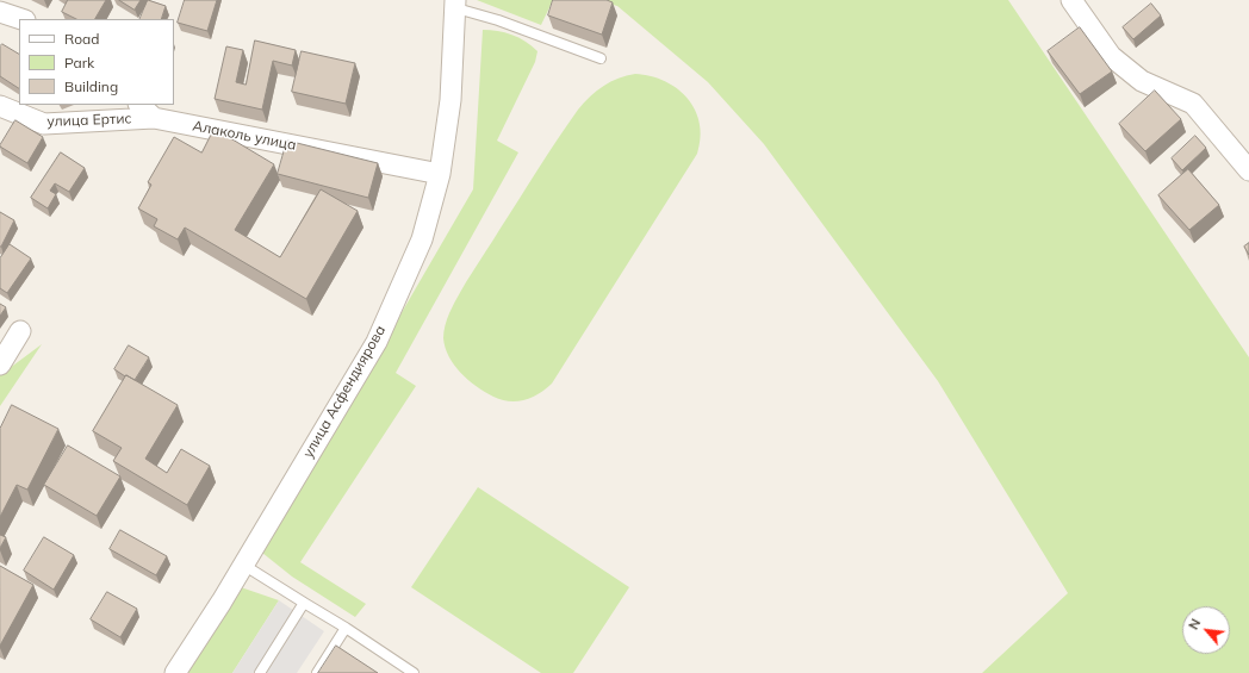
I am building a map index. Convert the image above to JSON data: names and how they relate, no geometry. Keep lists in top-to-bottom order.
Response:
{
  "streets": {
    "street": ["улица Ертис", "Алаколь улица", "улица Асфендиярова"]
  },
  "crossings": [
    ["улица Ертис", "Алаколь улица"],
    ["Алаколь улица", "улица Асфендиярова"]
  ],
  "legend": ["Road", "Park", "Building"],
  "north": "top left"
}
